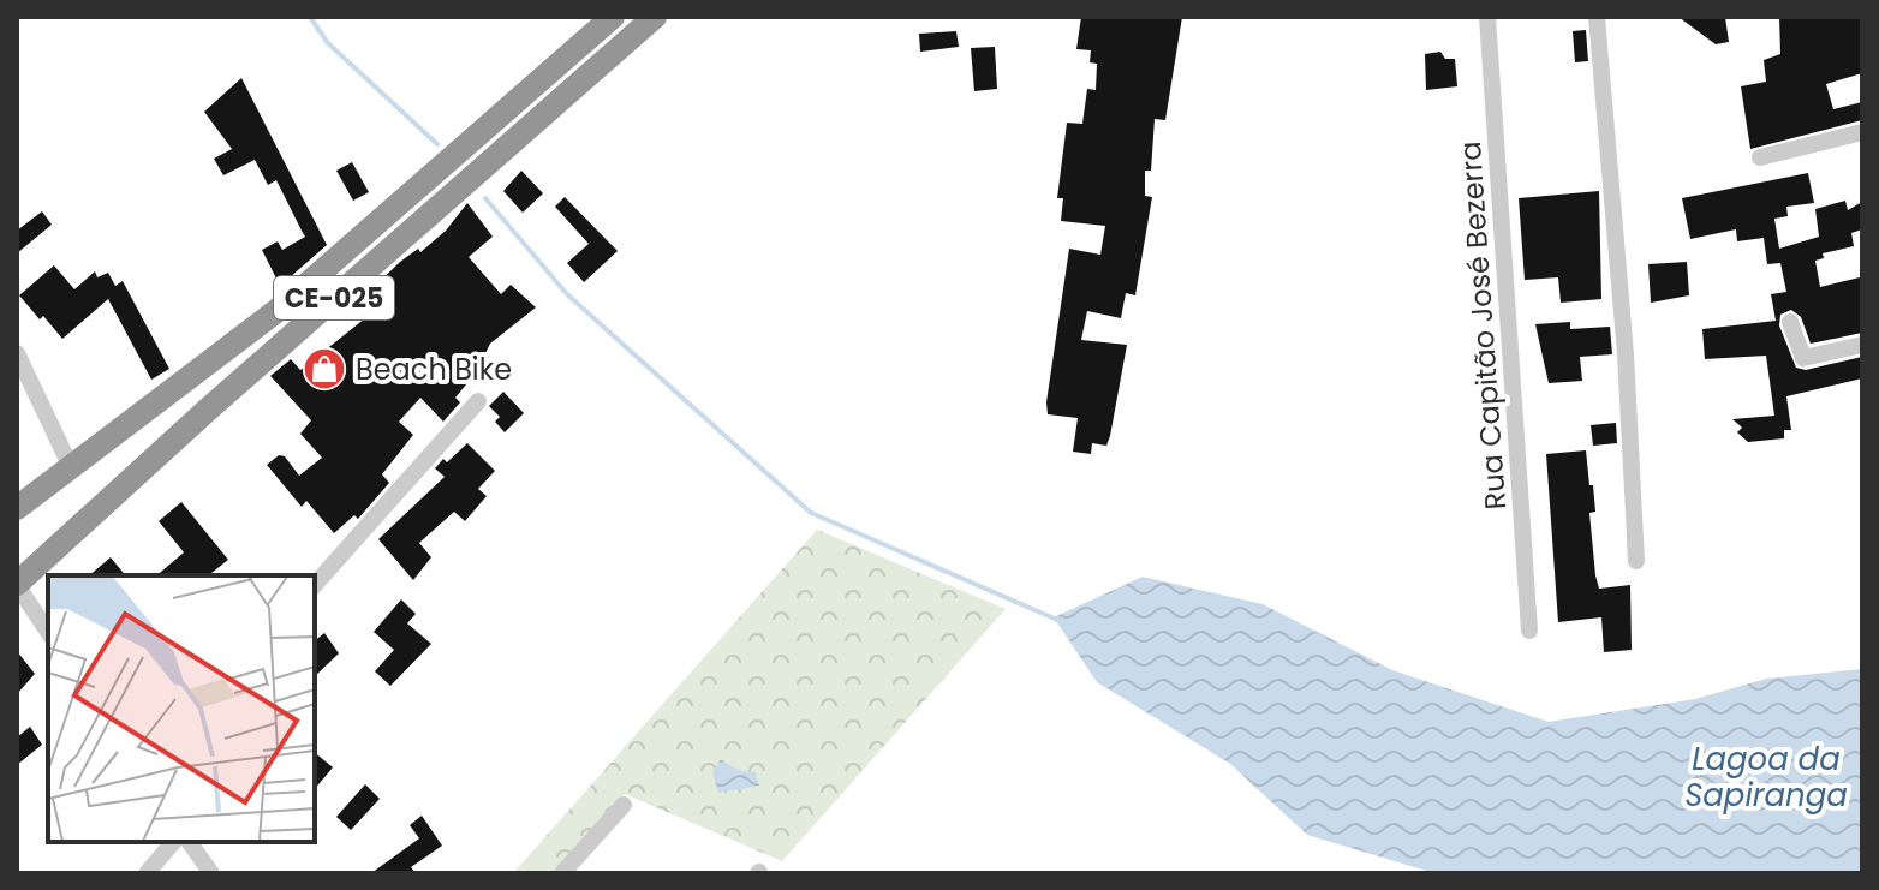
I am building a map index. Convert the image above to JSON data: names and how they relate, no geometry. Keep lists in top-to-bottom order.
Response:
{
  "streets": {
    "highway": ["CE-025"],
    "street": ["Rua Capitão José Bezerra"]
  },
  "water": ["Lagoa da Sapiranga"],
  "places": {
    "shop": ["Beach Bike"]
  }
}
